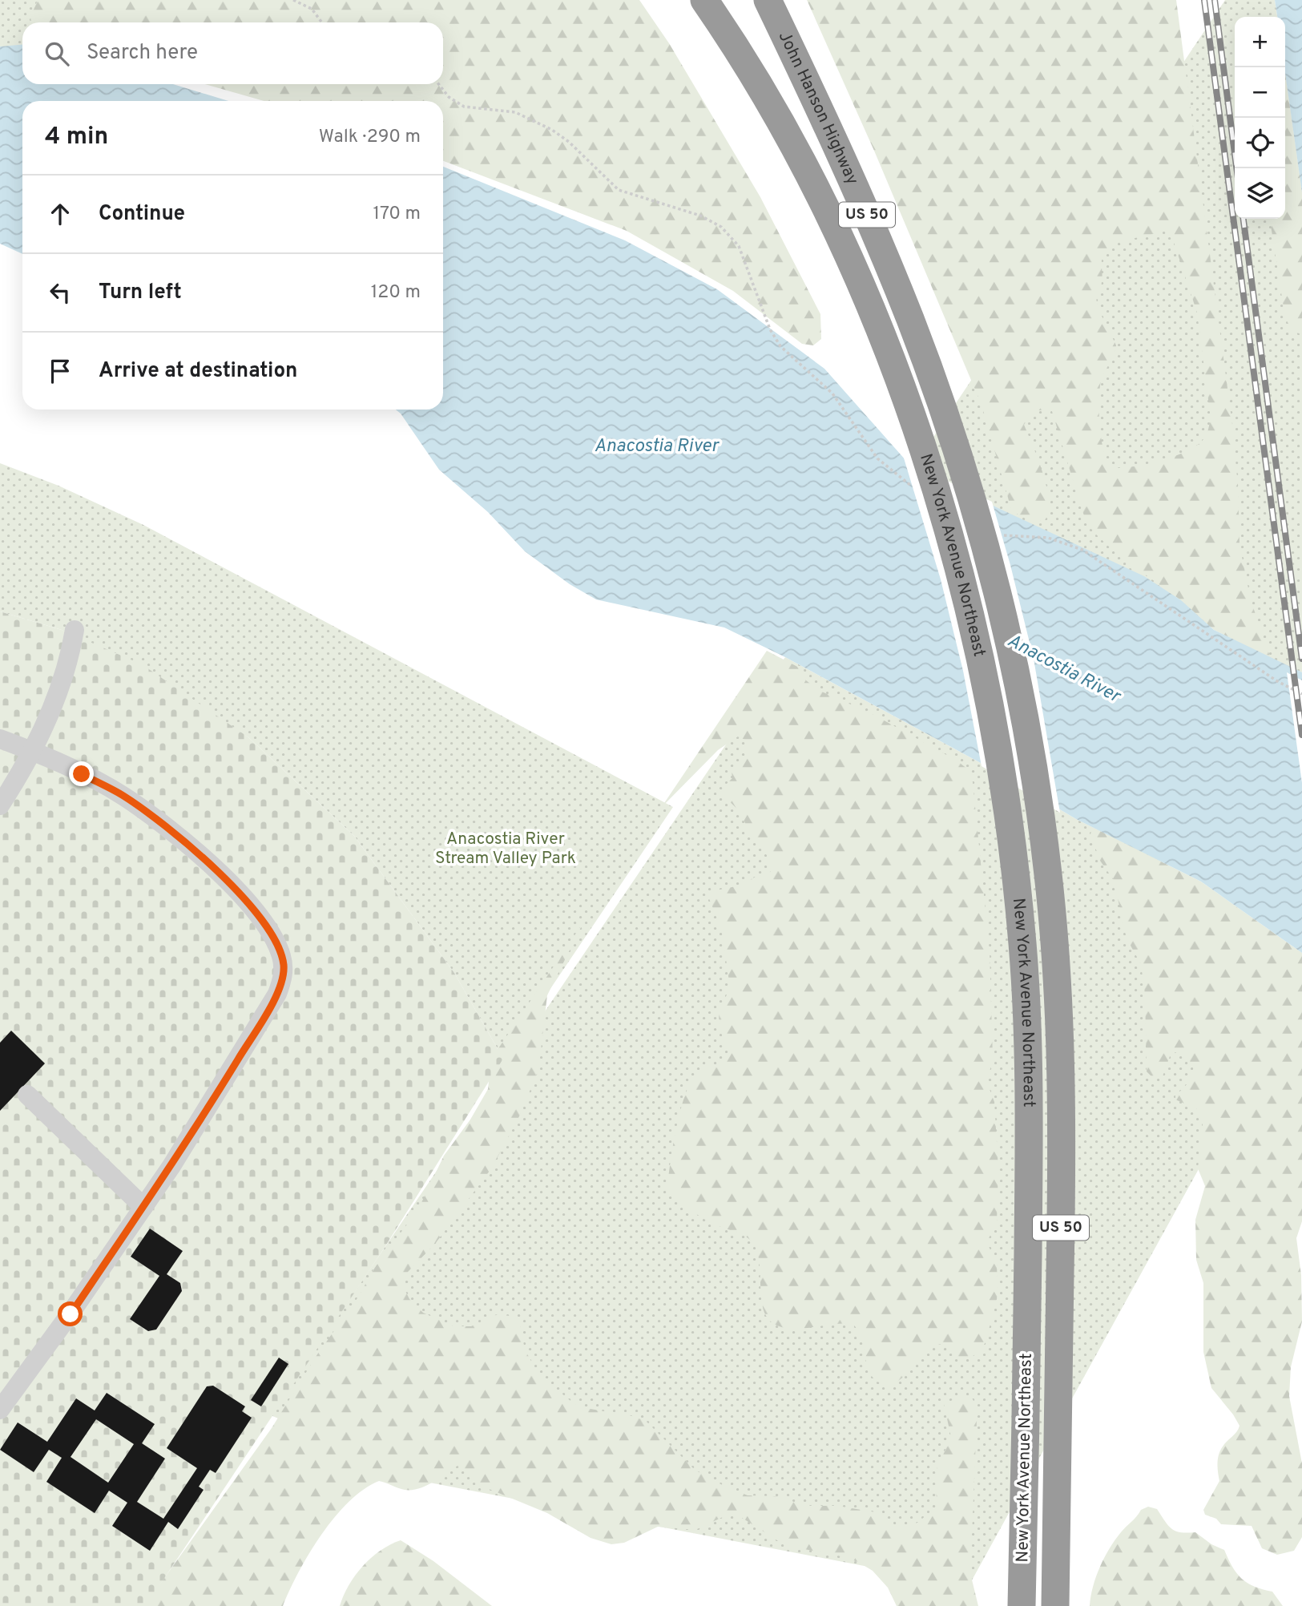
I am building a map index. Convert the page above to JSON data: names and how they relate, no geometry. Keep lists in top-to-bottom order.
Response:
{
  "streets": {
    "highway": ["John Hanson Highway", "US 50", "New York Avenue Northeast"]
  },
  "crossings": [
    ["John Hanson Highway", "New York Avenue Northeast"]
  ],
  "water": ["Anacostia River"],
  "parks": ["Anacostia River Stream Valley Park"],
  "page": {
    "map_buttons": ["+", "−"],
    "search": "Search here",
    "heading": ["4 min", "Walk · 290 m"],
    "list": [
      ["Continue", "170 m"],
      ["Turn left", "120 m"],
      "Arrive at destination"
    ]
  }
}
